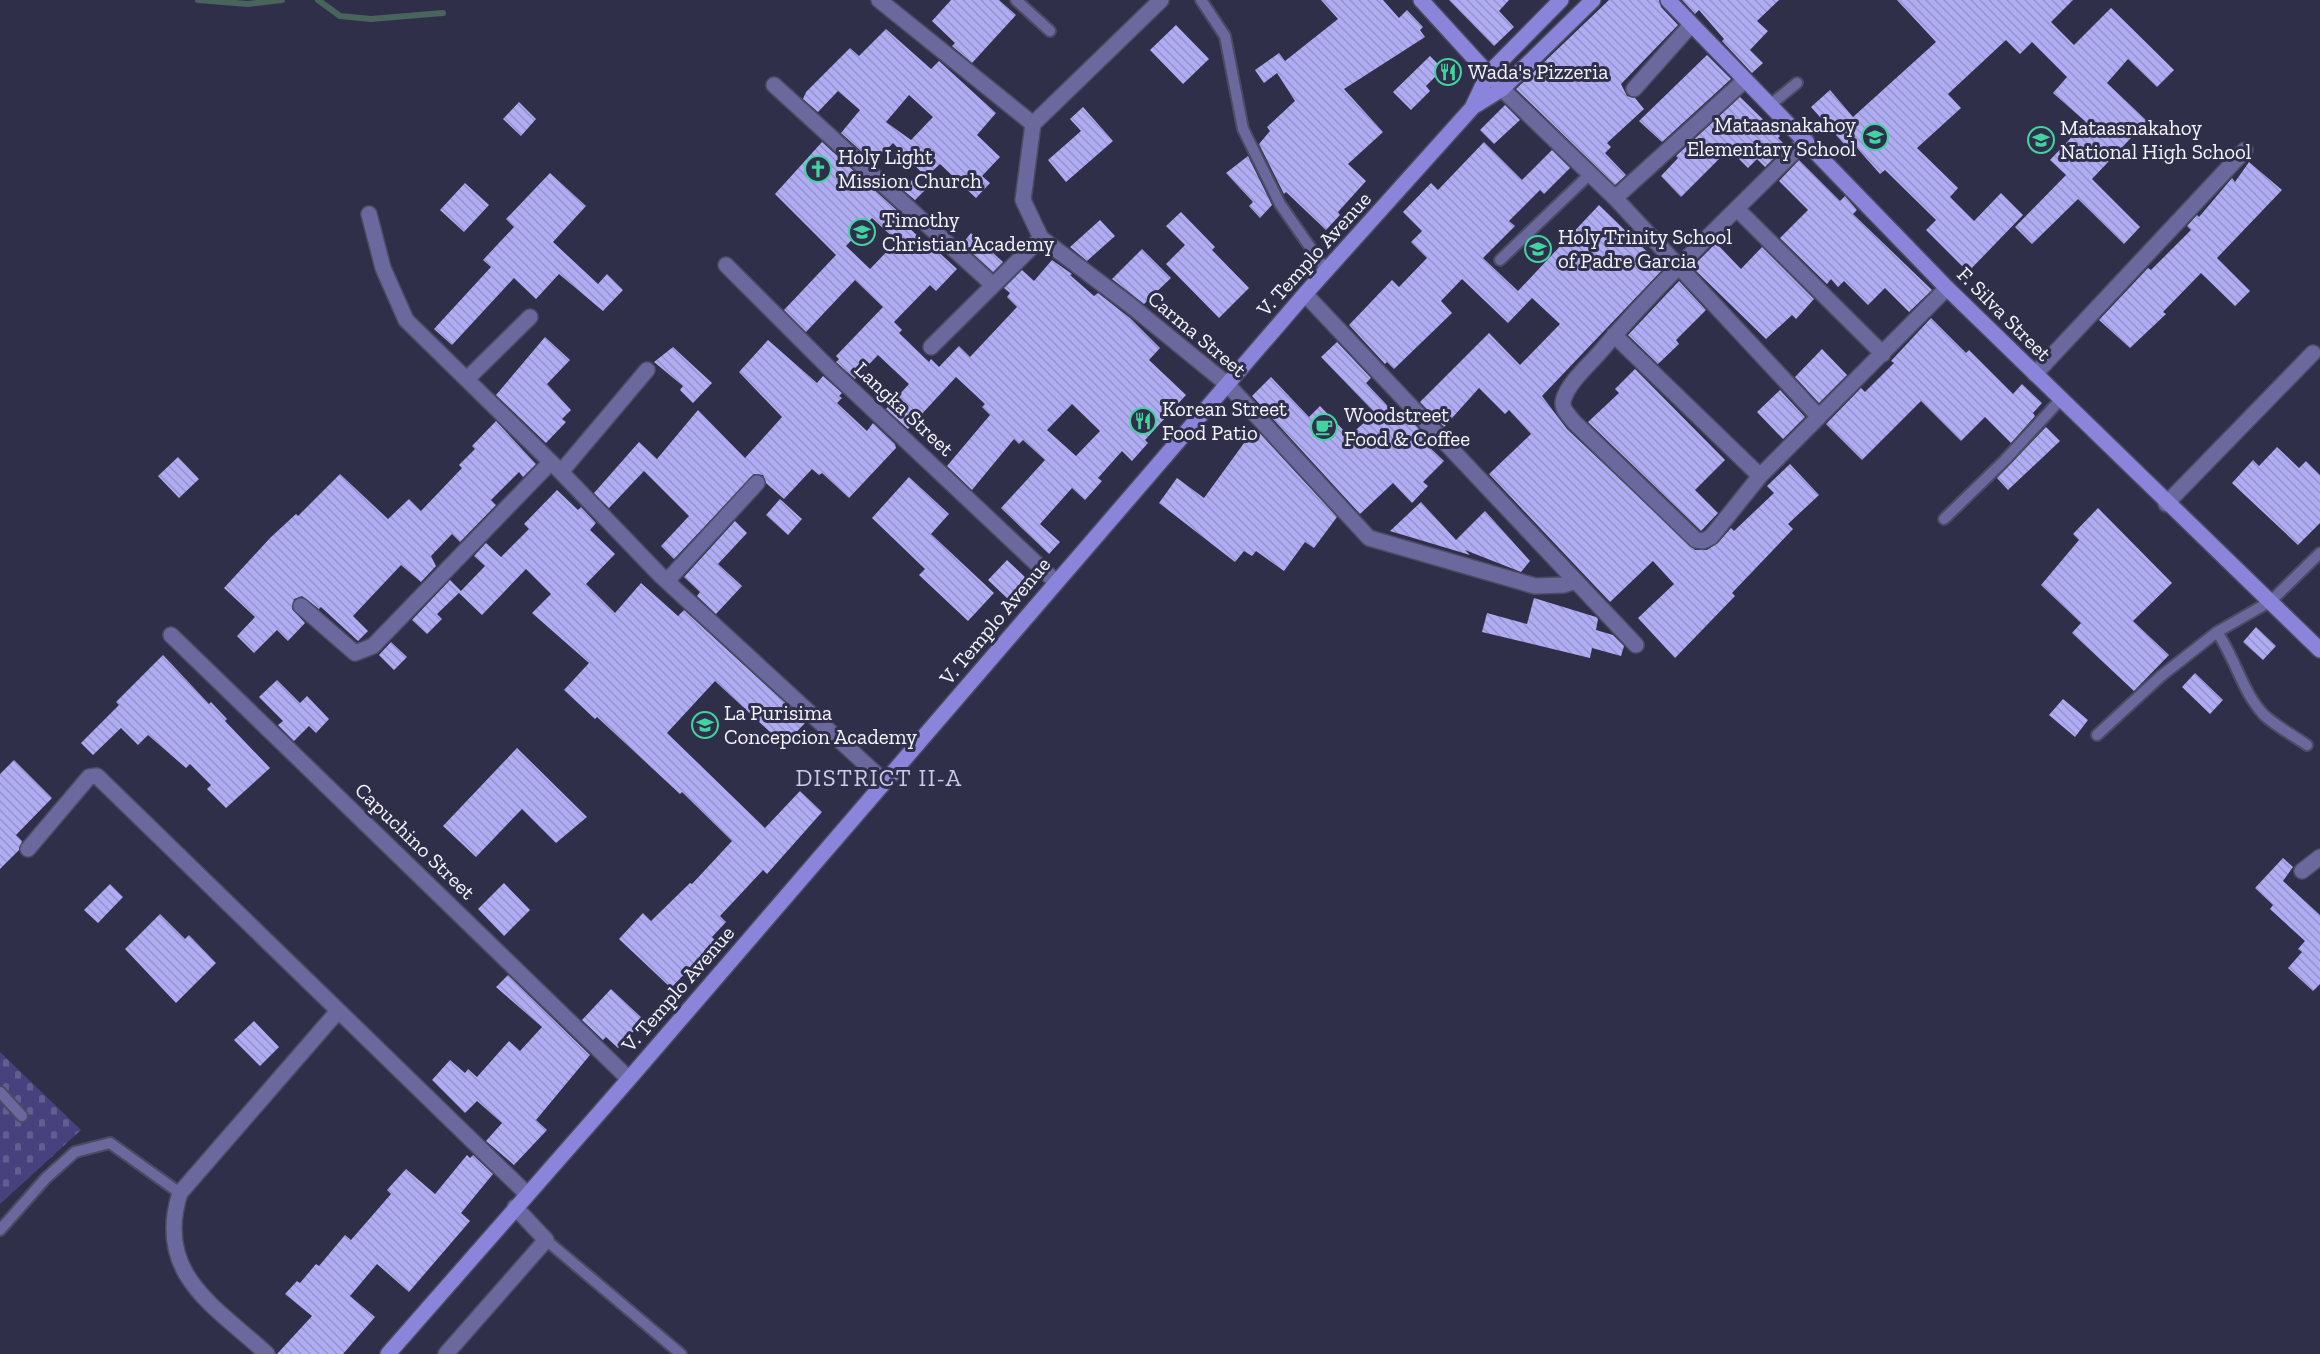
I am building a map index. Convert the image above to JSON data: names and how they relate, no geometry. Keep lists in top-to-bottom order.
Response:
{
  "streets": {
    "main road": ["V. Templo Avenue", "F. Silva Street"],
    "street": ["Carma Street", "Langka Street", "Capuchino Street"]
  },
  "crossings": [
    ["V. Templo Avenue", "Carma Street"],
    ["V. Templo Avenue", "Langka Street"],
    ["V. Templo Avenue", "Capuchino Street"]
  ],
  "districts": ["DISTRICT II-A"],
  "places": {
    "restaurant": ["Wada's Pizzeria", "Korean Street Food Patio"],
    "school or university": [
      "Mataasnakahoy Elementary School",
      "Mataasnakahoy National High School",
      "Timothy Christian Academy",
      "Holy Trinity School of Padre Garcia",
      "La Purisima Concepcion Academy"
    ],
    "church": ["Holy Light Mission Church"],
    "cafe": ["Woodstreet Food & Coffee"]
  }
}
